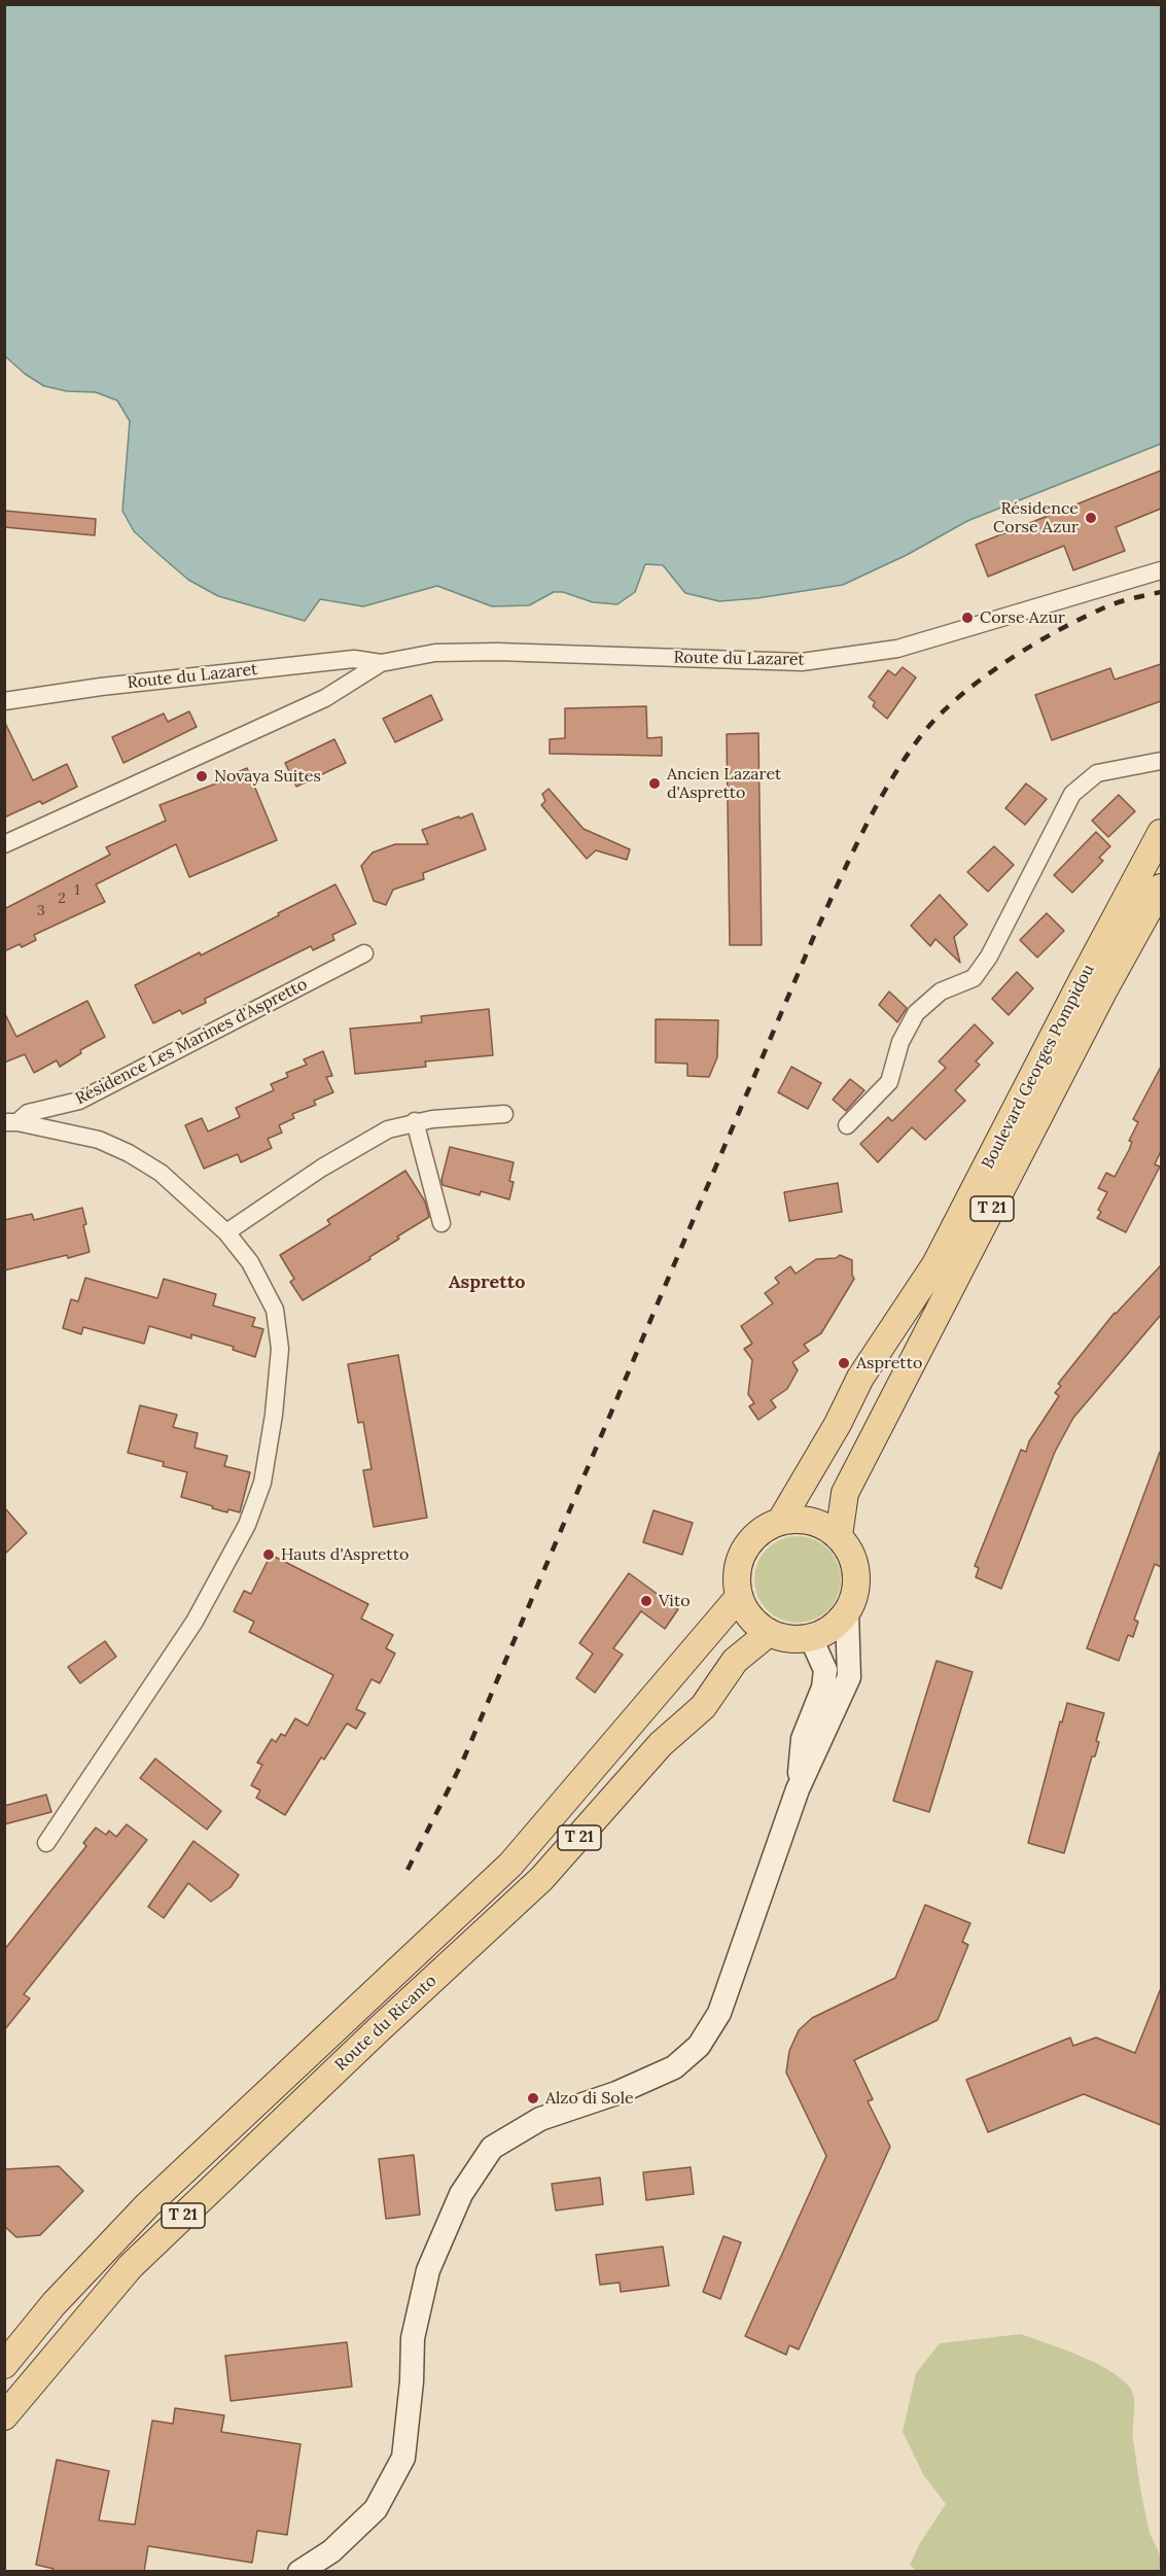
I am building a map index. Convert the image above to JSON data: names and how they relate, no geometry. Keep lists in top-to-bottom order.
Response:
{
  "streets": {
    "main road": ["Boulevard Georges Pompidou", "T 21", "Route du Ricanto"],
    "street": ["Route du Lazaret", "Résidence Les Marines d'Aspretto"]
  },
  "crossings": [
    ["Boulevard Georges Pompidou", "Route du Ricanto"]
  ],
  "districts": ["Aspretto"],
  "places": [
    "Résidence Corse Azur",
    "Corse Azur",
    "Novaya Suites",
    "Ancien Lazaret d'Aspretto",
    "Aspretto",
    "Hauts d'Aspretto",
    "Vito",
    "Alzo di Sole"
  ],
  "house_numbers": ["1", "2", "3"]
}
